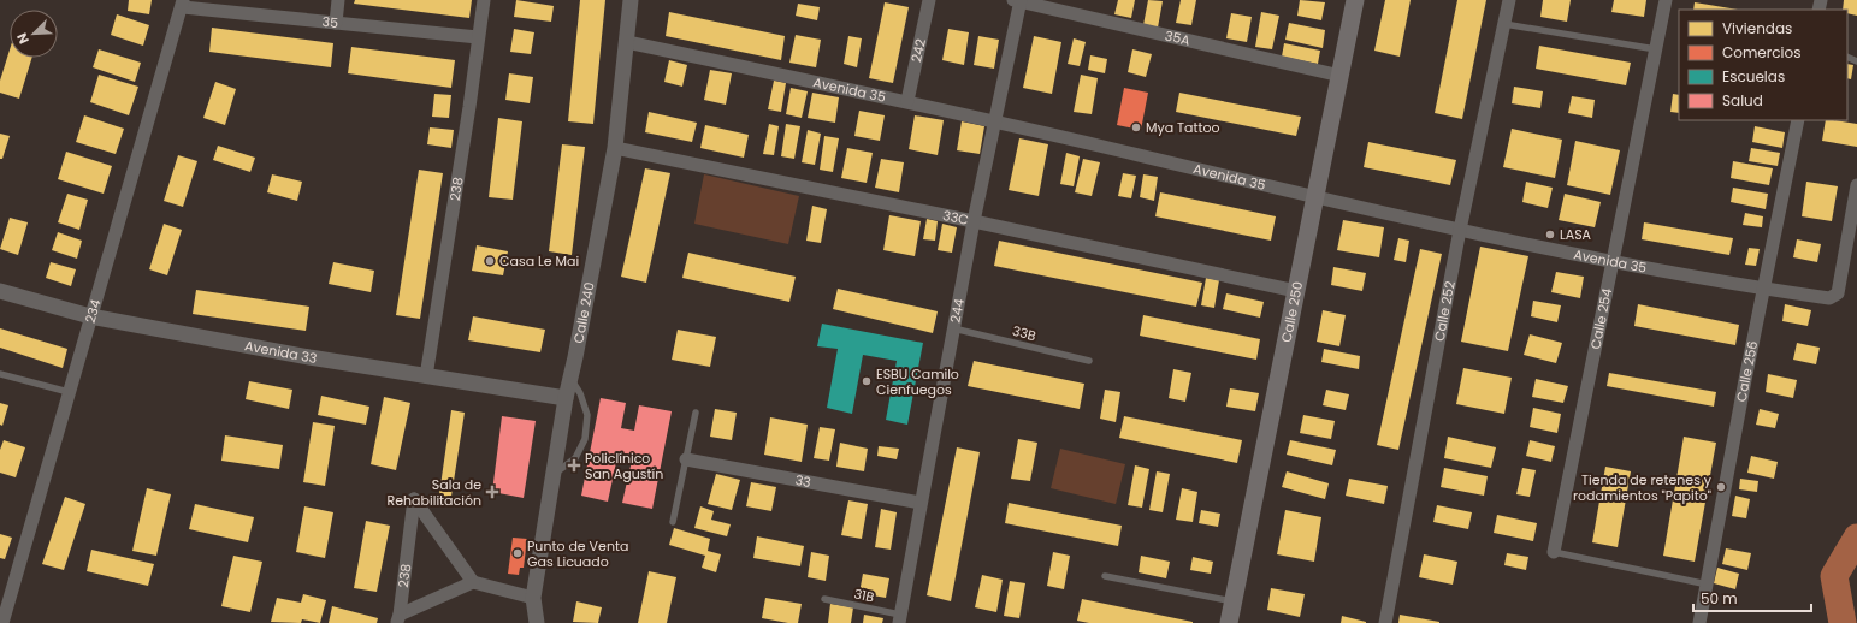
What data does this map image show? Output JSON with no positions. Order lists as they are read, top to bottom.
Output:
{
  "streets": {
    "main road": ["Calle 250"],
    "street": [
      "35",
      "35A",
      "242",
      "Avenida 35",
      "238",
      "33C",
      "244",
      "234",
      "Calle 252",
      "Calle 240",
      "Calle 254",
      "Avenida 33",
      "Calle 256",
      "33"
    ],
    "lane": ["33B", "31B"]
  },
  "crossings": [
    ["35", "238"],
    ["35", "234"],
    ["35A", "244"],
    ["35A", "Calle 250"],
    ["242", "Avenida 35"],
    ["Avenida 35", "244"],
    ["Avenida 35", "Calle 250"],
    ["Avenida 35", "Calle 252"],
    ["Avenida 35", "Calle 240"],
    ["Avenida 35", "Calle 254"],
    ["Avenida 35", "Calle 256"],
    ["238", "Avenida 33"],
    ["33C", "244"],
    ["33C", "Calle 250"],
    ["33C", "Calle 240"],
    ["244", "33B"],
    ["244", "33"],
    ["244", "31B"],
    ["234", "Avenida 33"],
    ["Calle 240", "Avenida 33"]
  ],
  "places": {
    "other": [
      "Mya Tattoo",
      "LASA",
      "Casa Le Mai",
      "ESBU Camilo Cienfuegos",
      "Tienda de retenes y rodamientos \"Papito\"",
      "Punto de Venta Gas Licuado"
    ],
    "health": ["Policlínico San Agustín", "Sala de Rehabilitación"]
  },
  "legend": [
    "Viviendas",
    "Comercios",
    "Escuelas",
    "Salud"
  ],
  "scale_bar": "50 m",
  "north": "bottom left"
}
